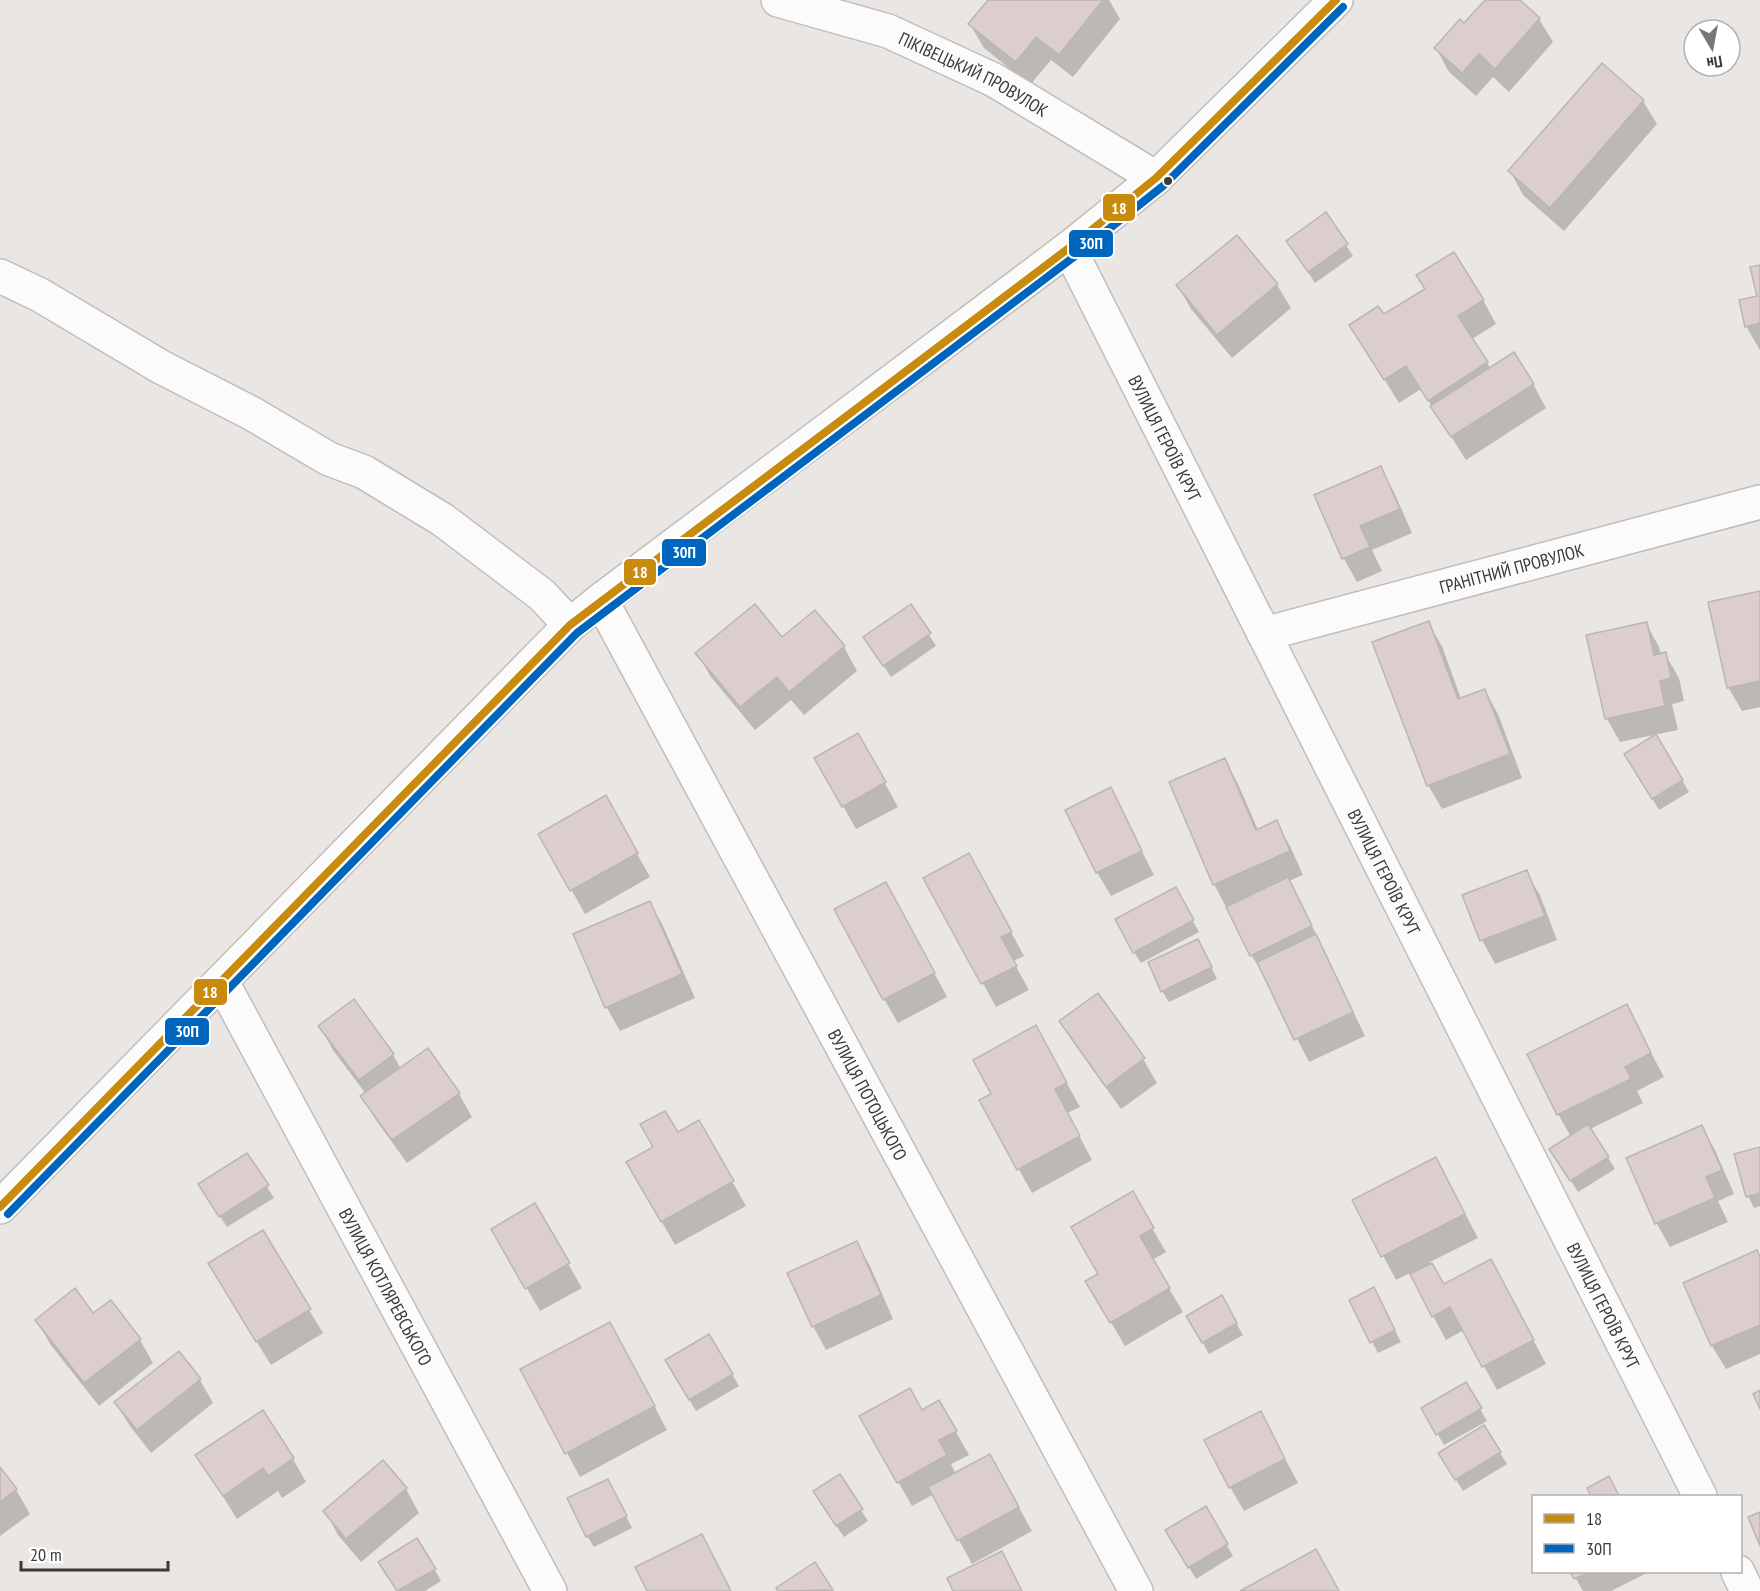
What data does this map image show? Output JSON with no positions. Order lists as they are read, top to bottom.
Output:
{
  "streets": {
    "street": [
      "ПІКІВЕЦЬКИЙ ПРОВУЛОК",
      "ВУЛИЦЯ ГЕРОЇВ КРУТ",
      "ГРАНІТНИЙ ПРОВУЛОК",
      "ВУЛИЦЯ ПОТОЦЬКОГО",
      "ВУЛИЦЯ КОТЛЯРЕВСЬКОГО"
    ]
  },
  "crossings": [
    ["ВУЛИЦЯ ГЕРОЇВ КРУТ", "ГРАНІТНИЙ ПРОВУЛОК"]
  ],
  "lines": ["transit line 18", "transit line 30П"],
  "legend": ["18", "30П"],
  "scale_bar": "20 m",
  "north": "bottom"
}
